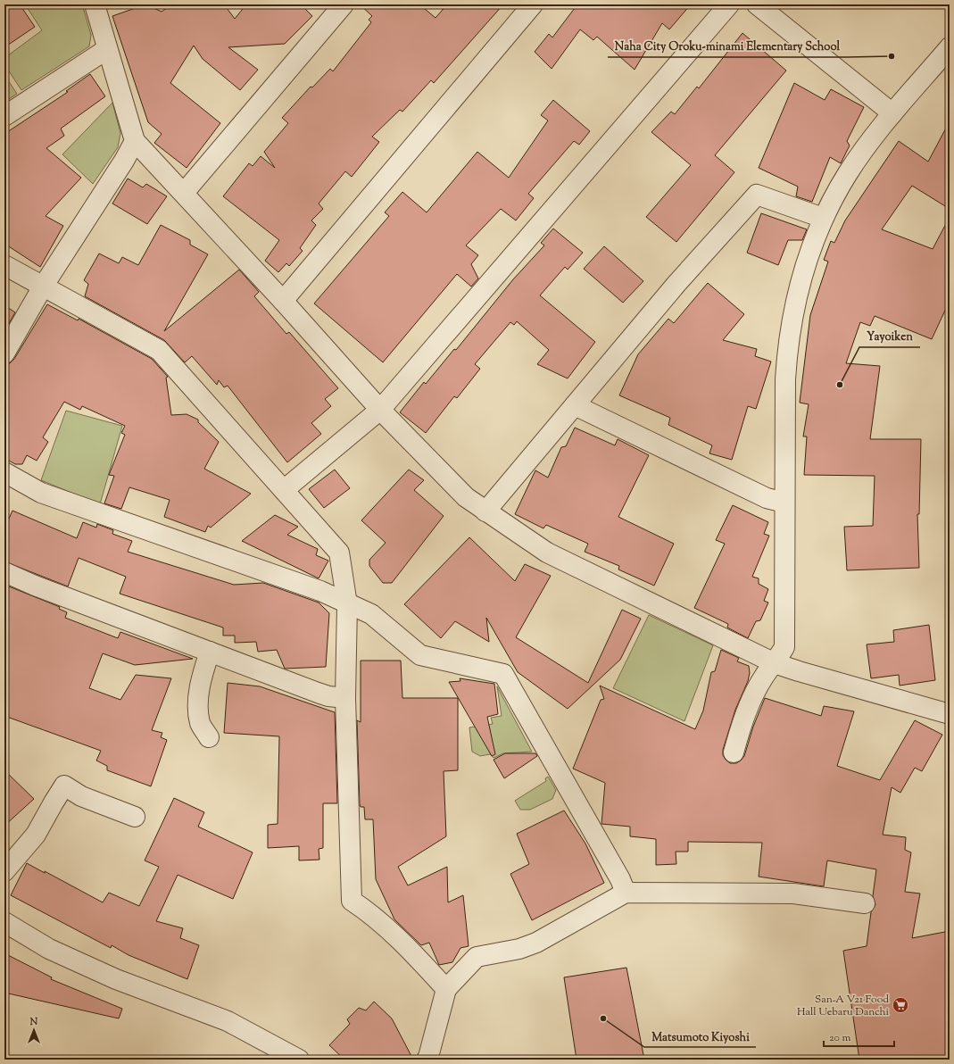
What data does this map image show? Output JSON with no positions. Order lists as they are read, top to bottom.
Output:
{
  "places": {
    "other": ["Naha City Oroku-minami Elementary School", "Yayoiken", "Matsumoto Kiyoshi"],
    "supermarket": ["San-A V21 Food Hall Uebaru Danchi"]
  },
  "scale_bar": "20 m",
  "north": "top"
}
